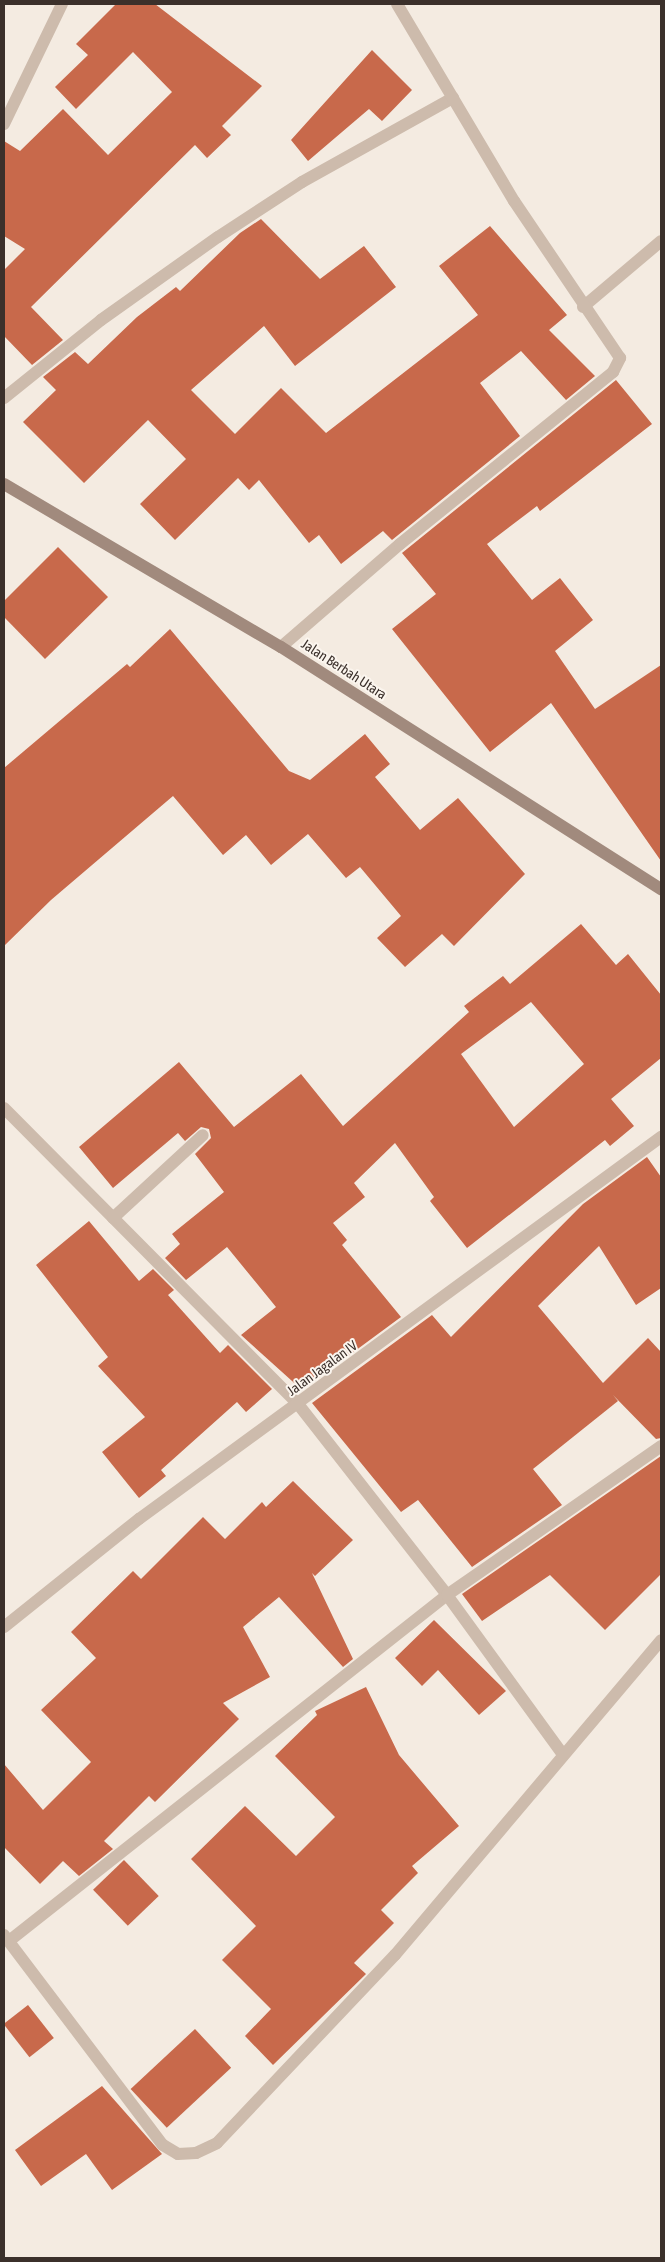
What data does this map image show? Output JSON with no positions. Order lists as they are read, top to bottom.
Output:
{
  "streets": {
    "main road": ["Jalan Berbah Utara"],
    "street": ["Jalan Jagalan IV"]
  }
}
